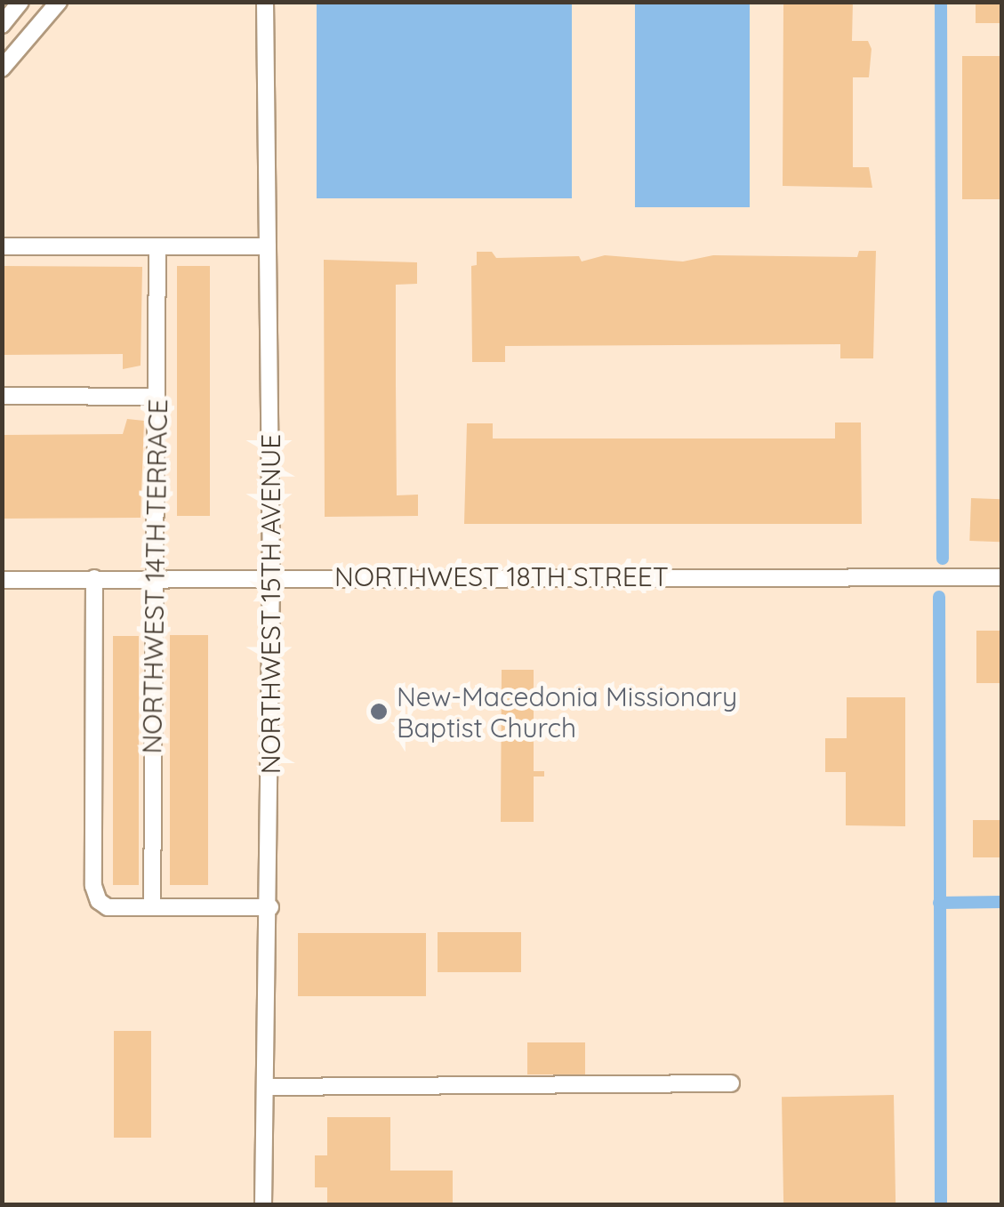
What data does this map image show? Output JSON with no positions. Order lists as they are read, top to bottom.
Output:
{
  "streets": {
    "street": ["NORTHWEST 14TH TERRACE", "NORTHWEST 18TH STREET", "NORTHWEST 15TH AVENUE"]
  },
  "crossings": [
    ["NORTHWEST 14TH TERRACE", "NORTHWEST 18TH STREET"],
    ["NORTHWEST 18TH STREET", "NORTHWEST 15TH AVENUE"]
  ],
  "places": ["New-Macedonia Missionary Baptist Church"]
}
